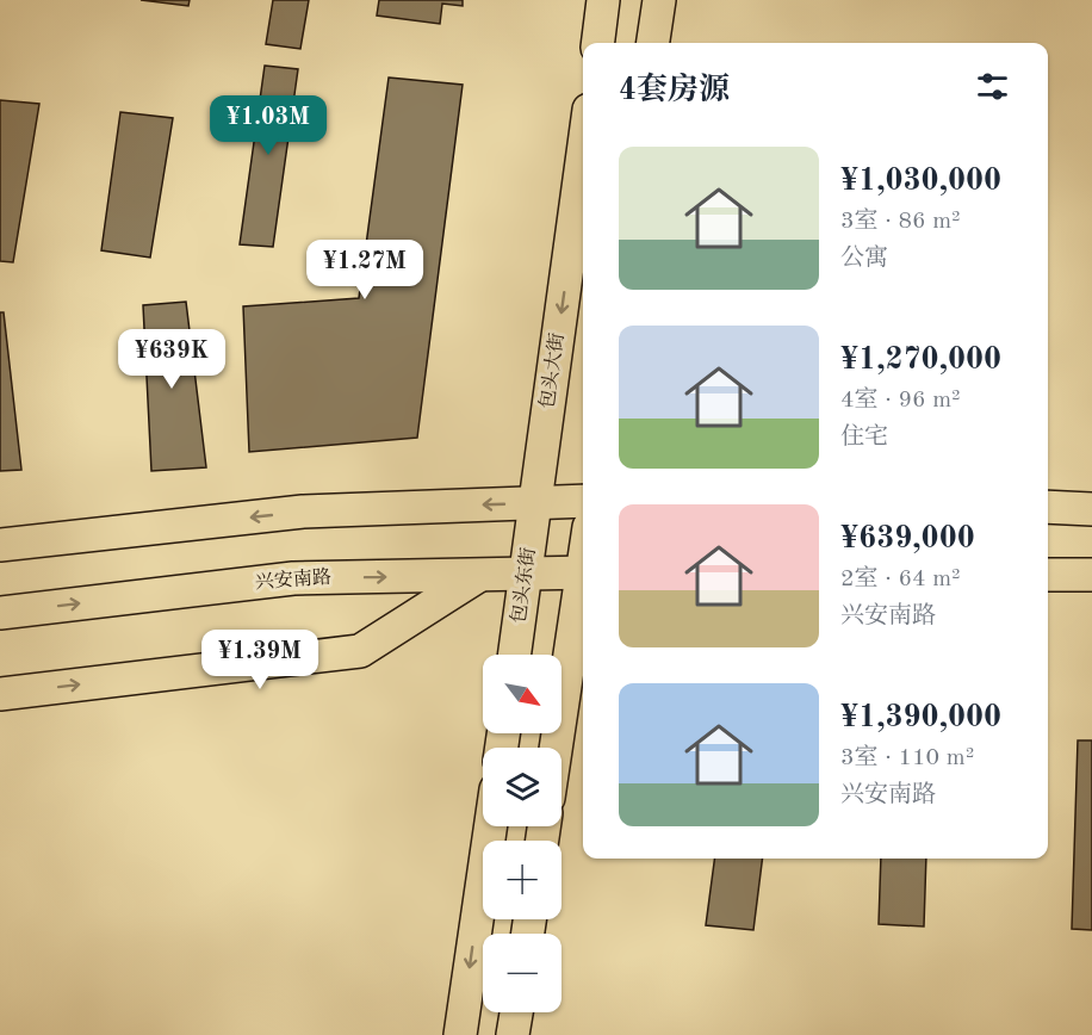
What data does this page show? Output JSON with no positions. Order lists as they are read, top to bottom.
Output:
{
  "streets": {
    "main road": ["包头大街", "兴安南路", "包头东街"]
  },
  "crossings": [
    ["包头大街", "包头东街"],
    ["兴安南路", "包头东街"]
  ],
  "one_way": ["包头大街"],
  "north": "bottom right",
  "page": {
    "heading": "4套房源",
    "price": [
      "¥1.03M",
      "¥1.27M",
      "¥639K",
      "¥1.39M"
    ],
    "list": [
      {
        "name": "¥1,030,000",
        "note": "3室 · 86 m² · 公寓"
      },
      {
        "name": "¥1,270,000",
        "note": "4室 · 96 m² · 住宅"
      },
      {
        "name": "¥639,000",
        "note": "2室 · 64 m² · 兴安南路"
      },
      {
        "name": "¥1,390,000",
        "note": "3室 · 110 m² · 兴安南路"
      }
    ],
    "map_buttons": ["+", "−"]
  }
}
